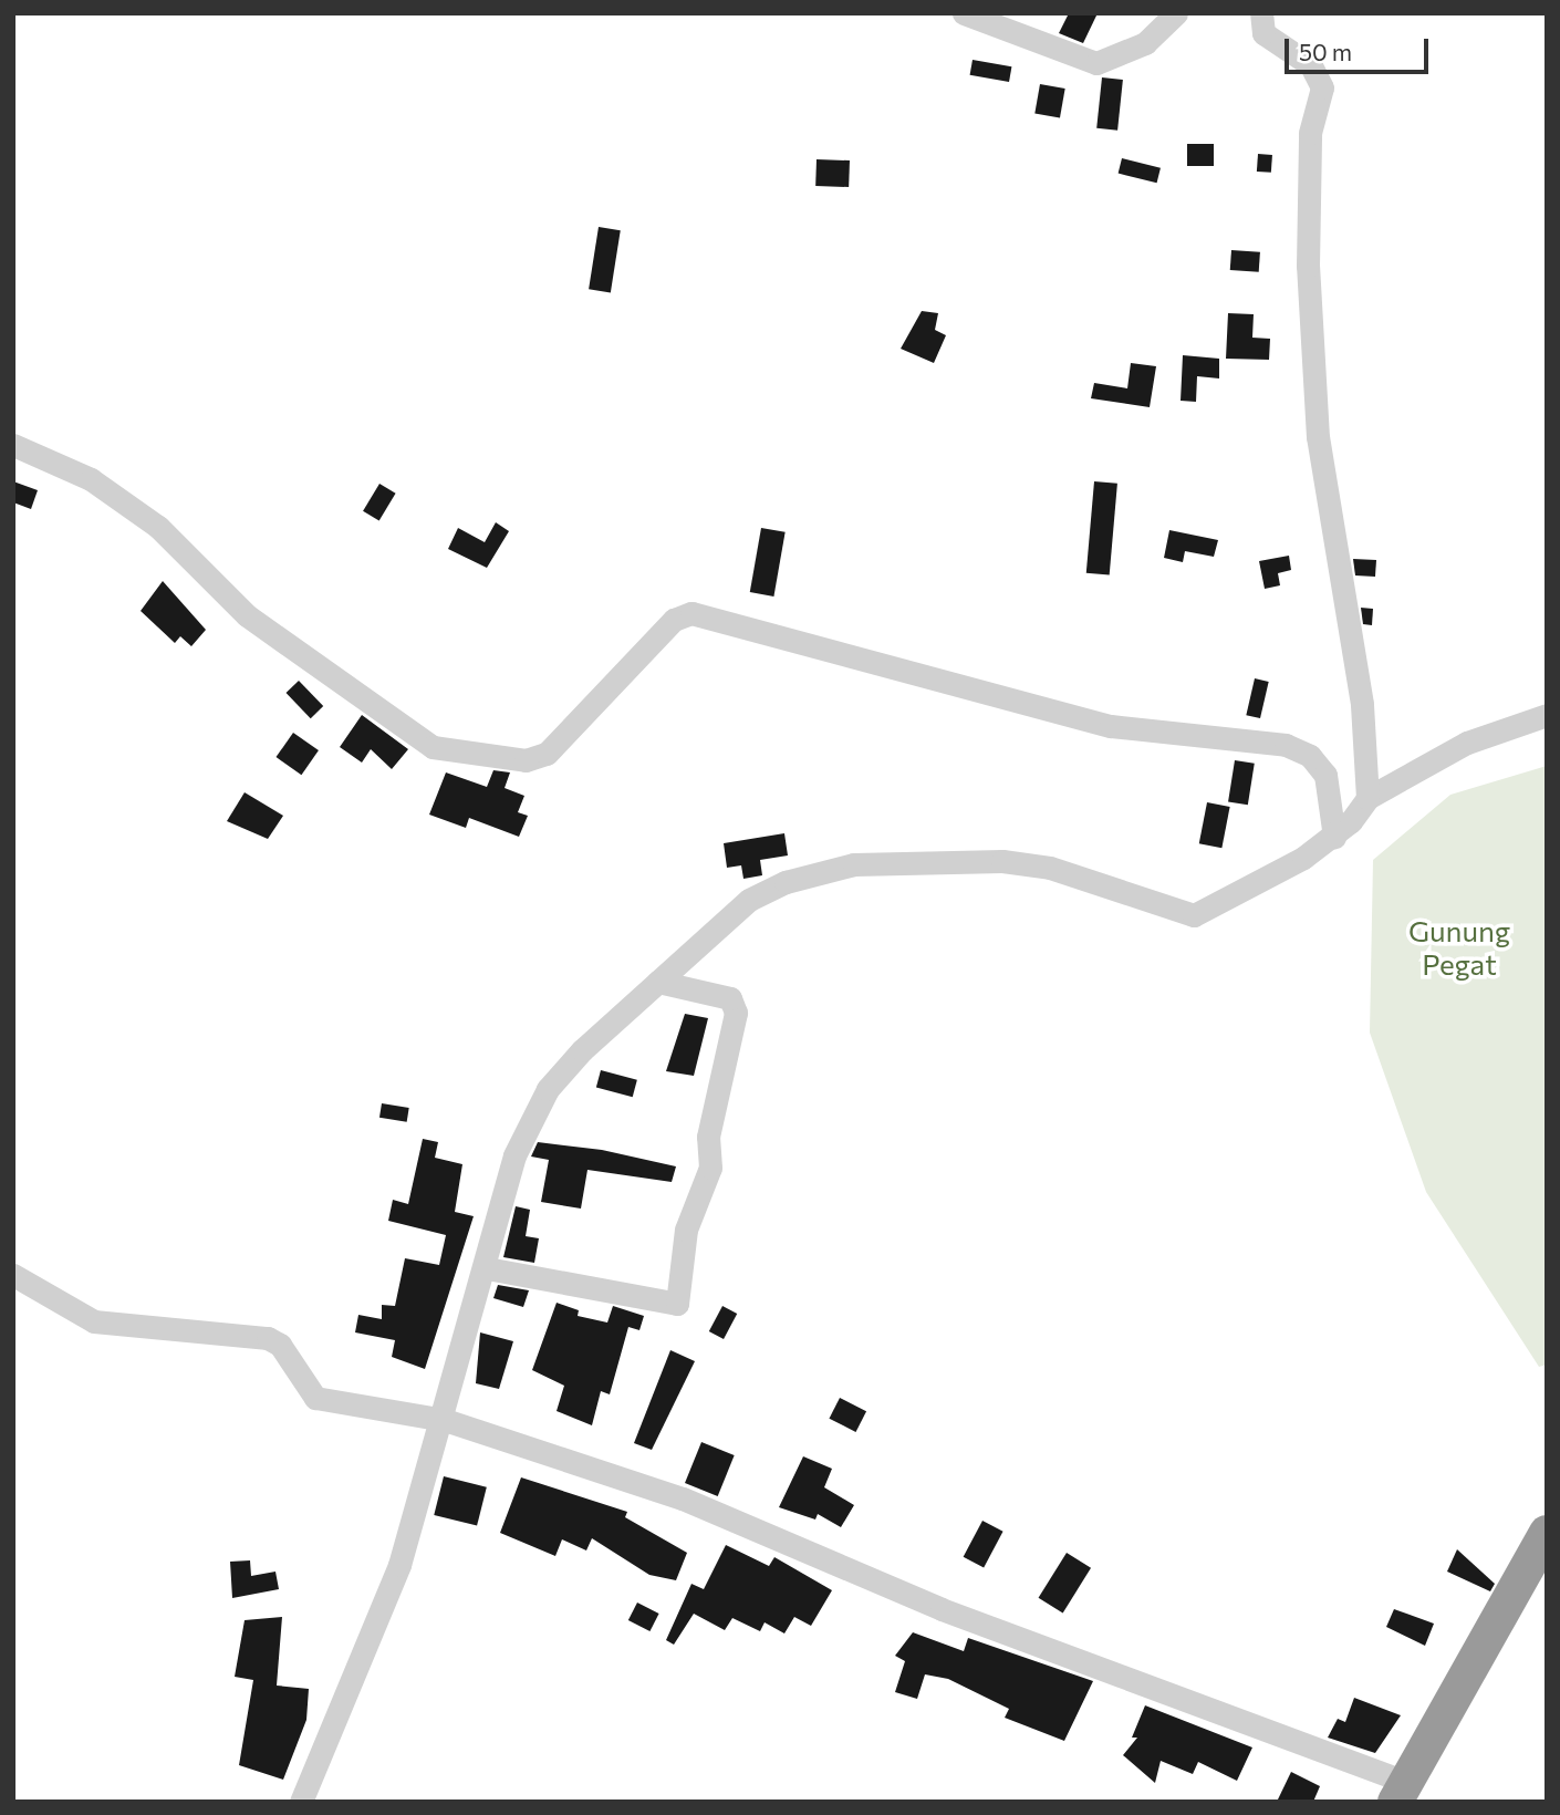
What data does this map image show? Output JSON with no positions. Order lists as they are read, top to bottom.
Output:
{
  "parks": ["Gunung Pegat"],
  "scale_bar": "50 m"
}
